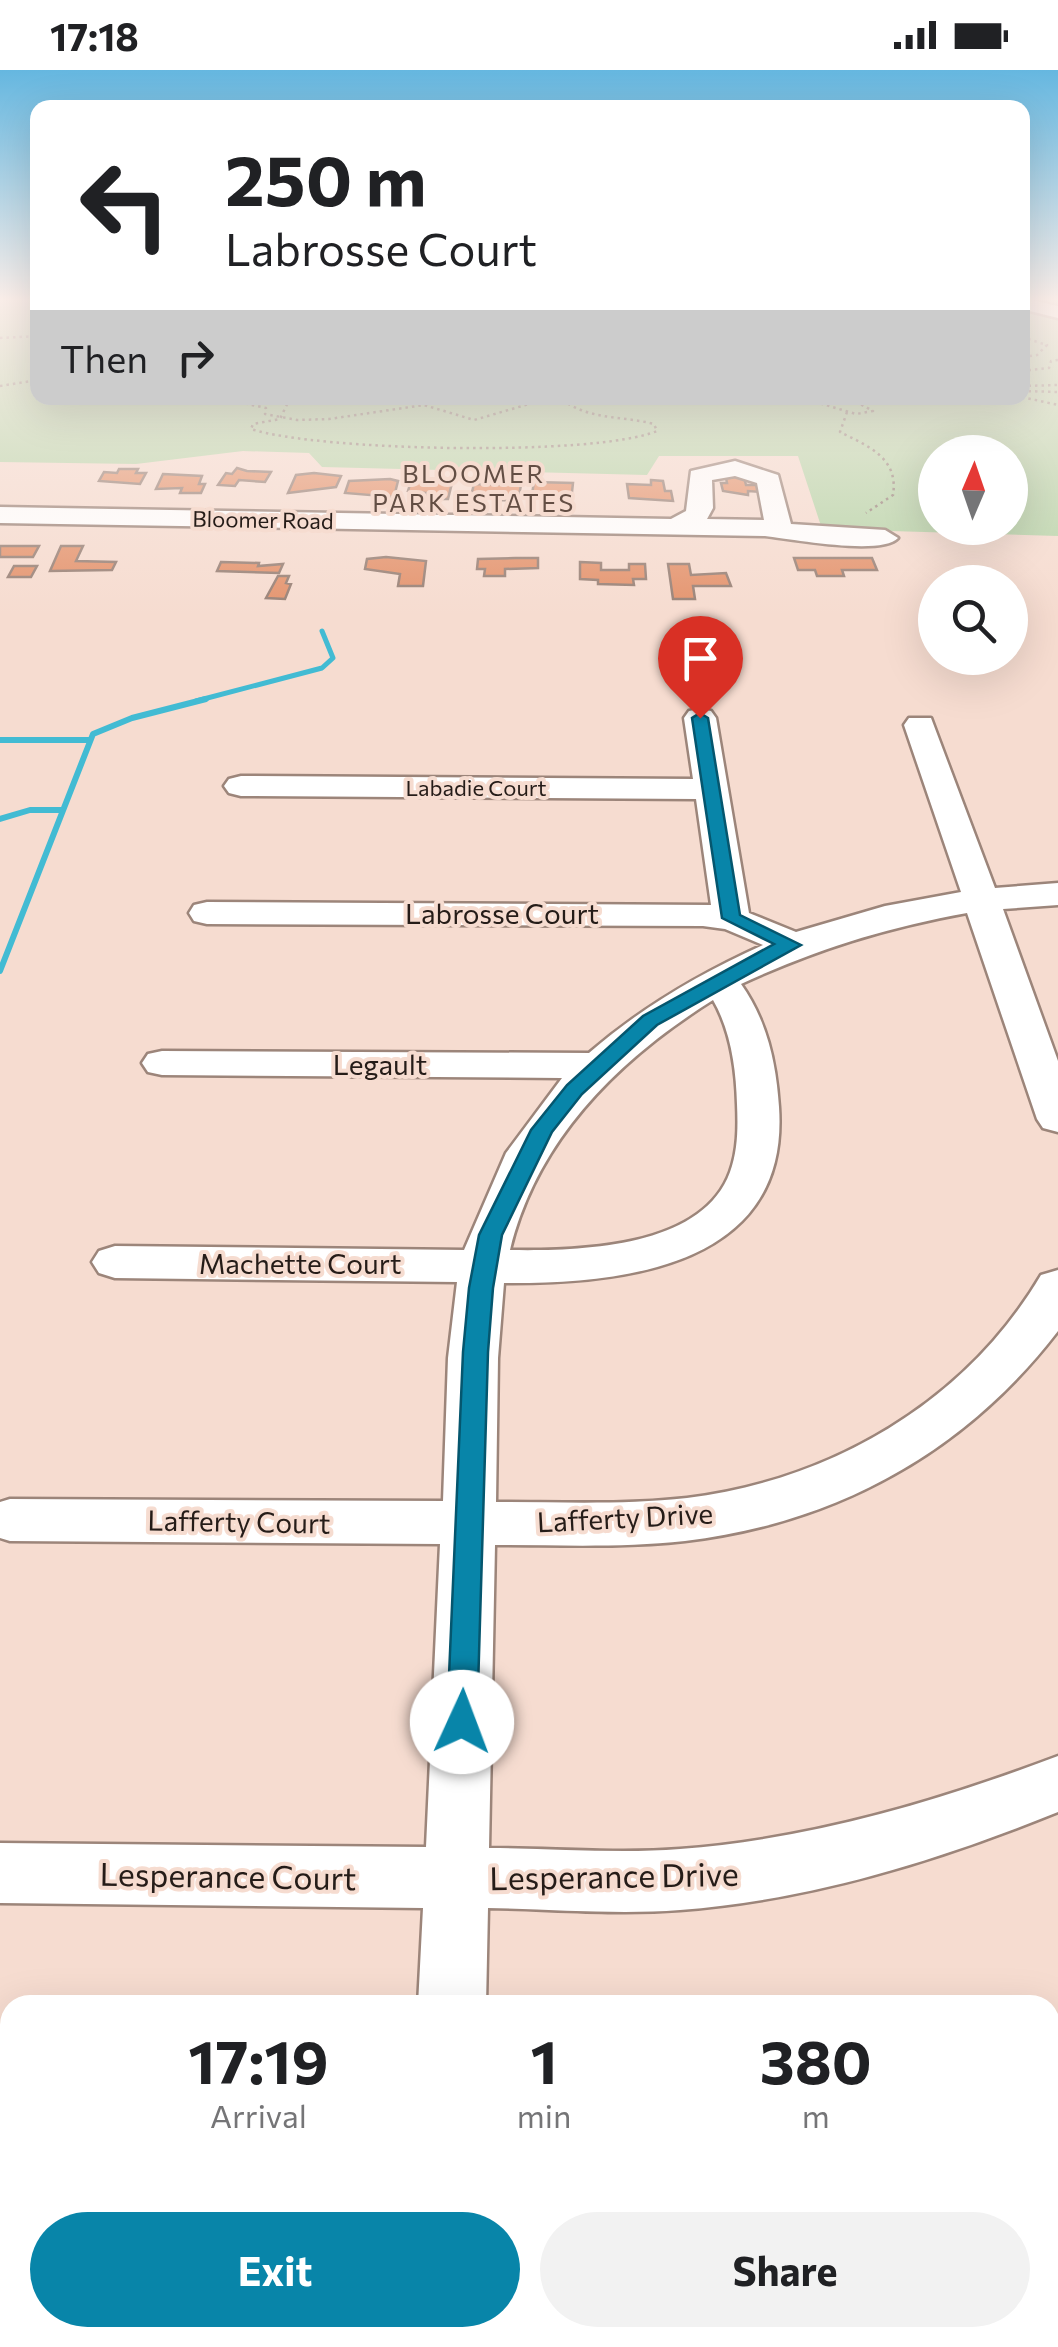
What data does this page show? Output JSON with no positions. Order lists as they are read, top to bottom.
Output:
{
  "streets": {
    "street": [
      "Bloomer Road",
      "Labadie Court",
      "Labrosse Court",
      "Legault",
      "Machette Court",
      "Lafferty Drive",
      "Lafferty Court",
      "Lesperance Court",
      "Lesperance Drive"
    ]
  },
  "crossings": [
    ["Lafferty Drive", "Lafferty Court"],
    ["Lesperance Court", "Lesperance Drive"]
  ],
  "districts": ["BLOOMER PARK ESTATES"],
  "north": "top",
  "page": {
    "status": "17:18",
    "turn": ["250 m", "Labrosse Court"],
    "then": "Then",
    "eta": [
      "17:19",
      "Arrival",
      "1",
      "min",
      "380",
      "m"
    ],
    "buttons": ["Exit", "Share"]
  }
}
